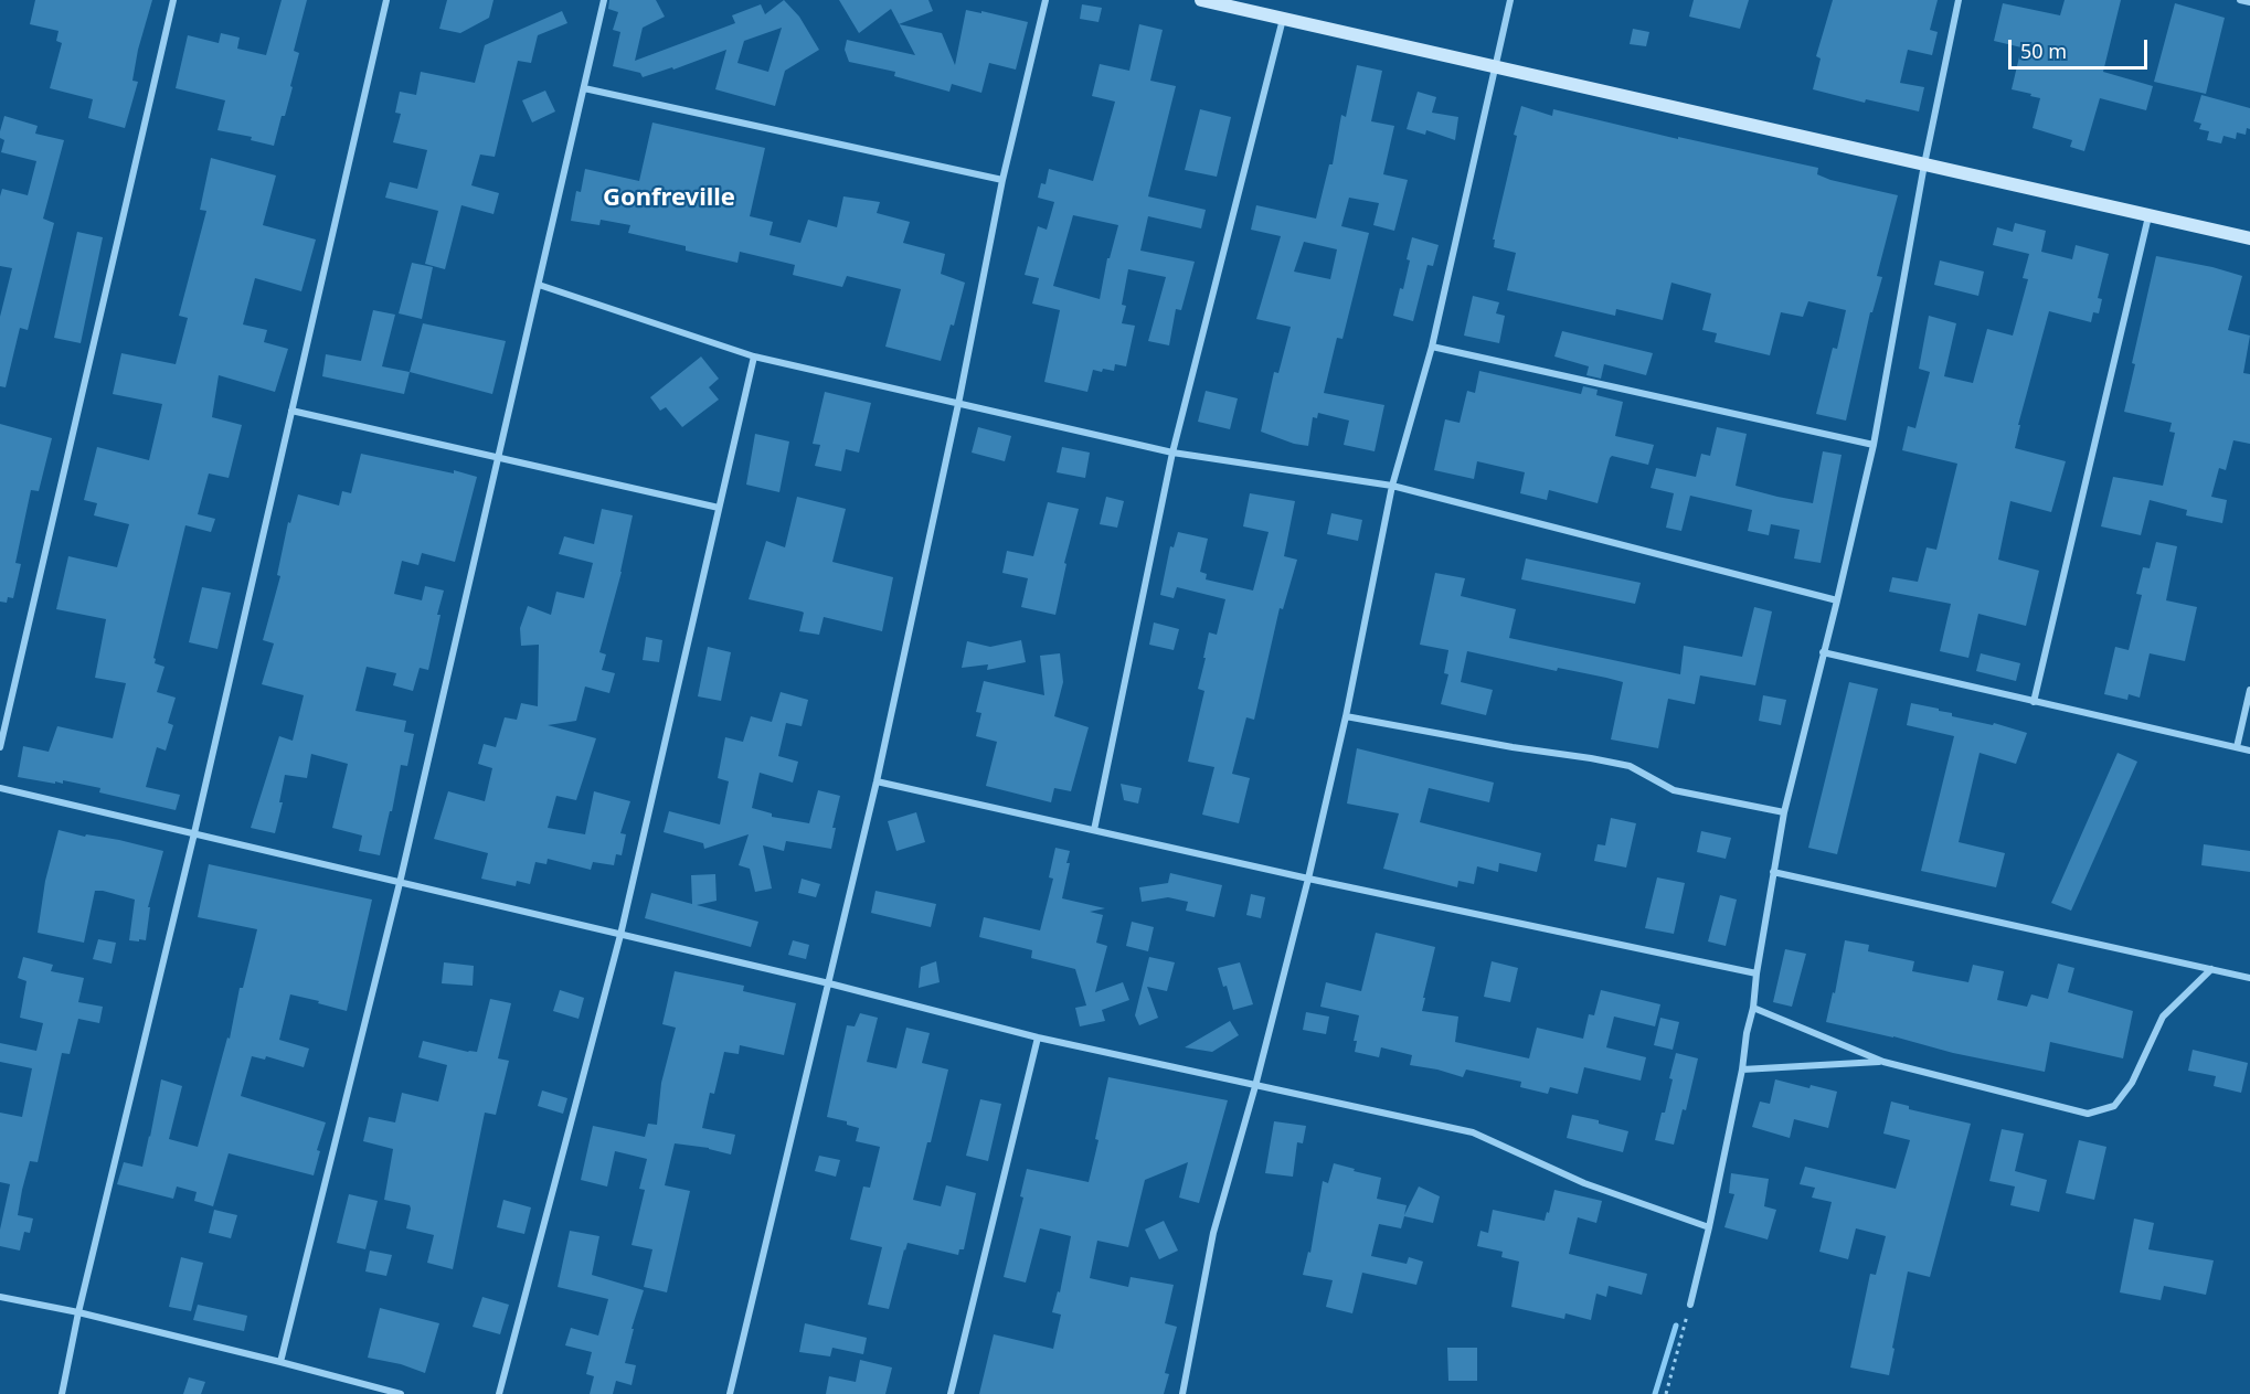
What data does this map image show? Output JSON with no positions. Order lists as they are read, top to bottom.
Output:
{
  "districts": ["Gonfreville"],
  "scale_bar": "50 m"
}
